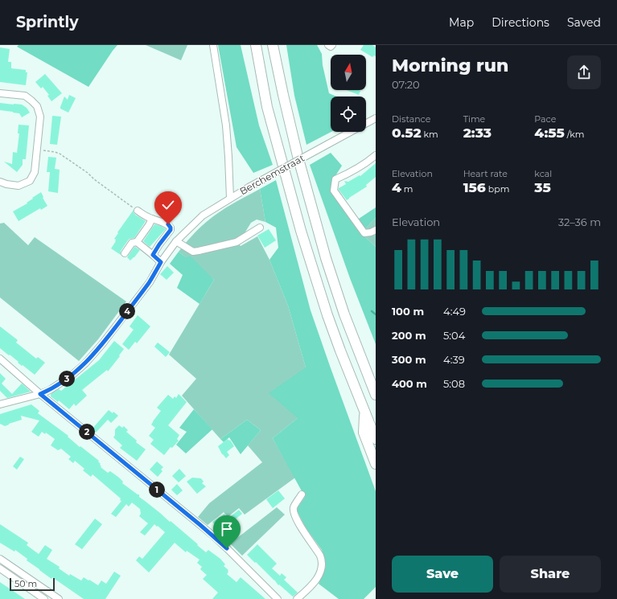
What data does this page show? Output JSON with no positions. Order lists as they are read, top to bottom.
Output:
{
  "streets": {
    "street": ["Berchemstraat"]
  },
  "scale_bar": "50 m",
  "north": "top",
  "page": {
    "header": "Sprintly",
    "nav": ["Map", "Directions", "Saved"],
    "heading": ["Morning run", "07:20"],
    "stats": [
      ["Distance", "0.52 km"],
      ["Time", "2:33"],
      ["Pace", "4:55 /km"],
      ["Elevation", "4 m"],
      ["Heart rate", "156 bpm"],
      ["kcal", "35"]
    ],
    "chart": ["Elevation", "32–36 m"],
    "list": [
      {
        "name": "100 m",
        "note": "4:49"
      },
      {
        "name": "200 m",
        "note": "5:04"
      },
      {
        "name": "300 m",
        "note": "4:39"
      },
      {
        "name": "400 m",
        "note": "5:08"
      }
    ],
    "pins": [
      "4",
      "3",
      "2",
      "1"
    ],
    "buttons": ["Save", "Share"],
    "scale": "50 m"
  }
}
